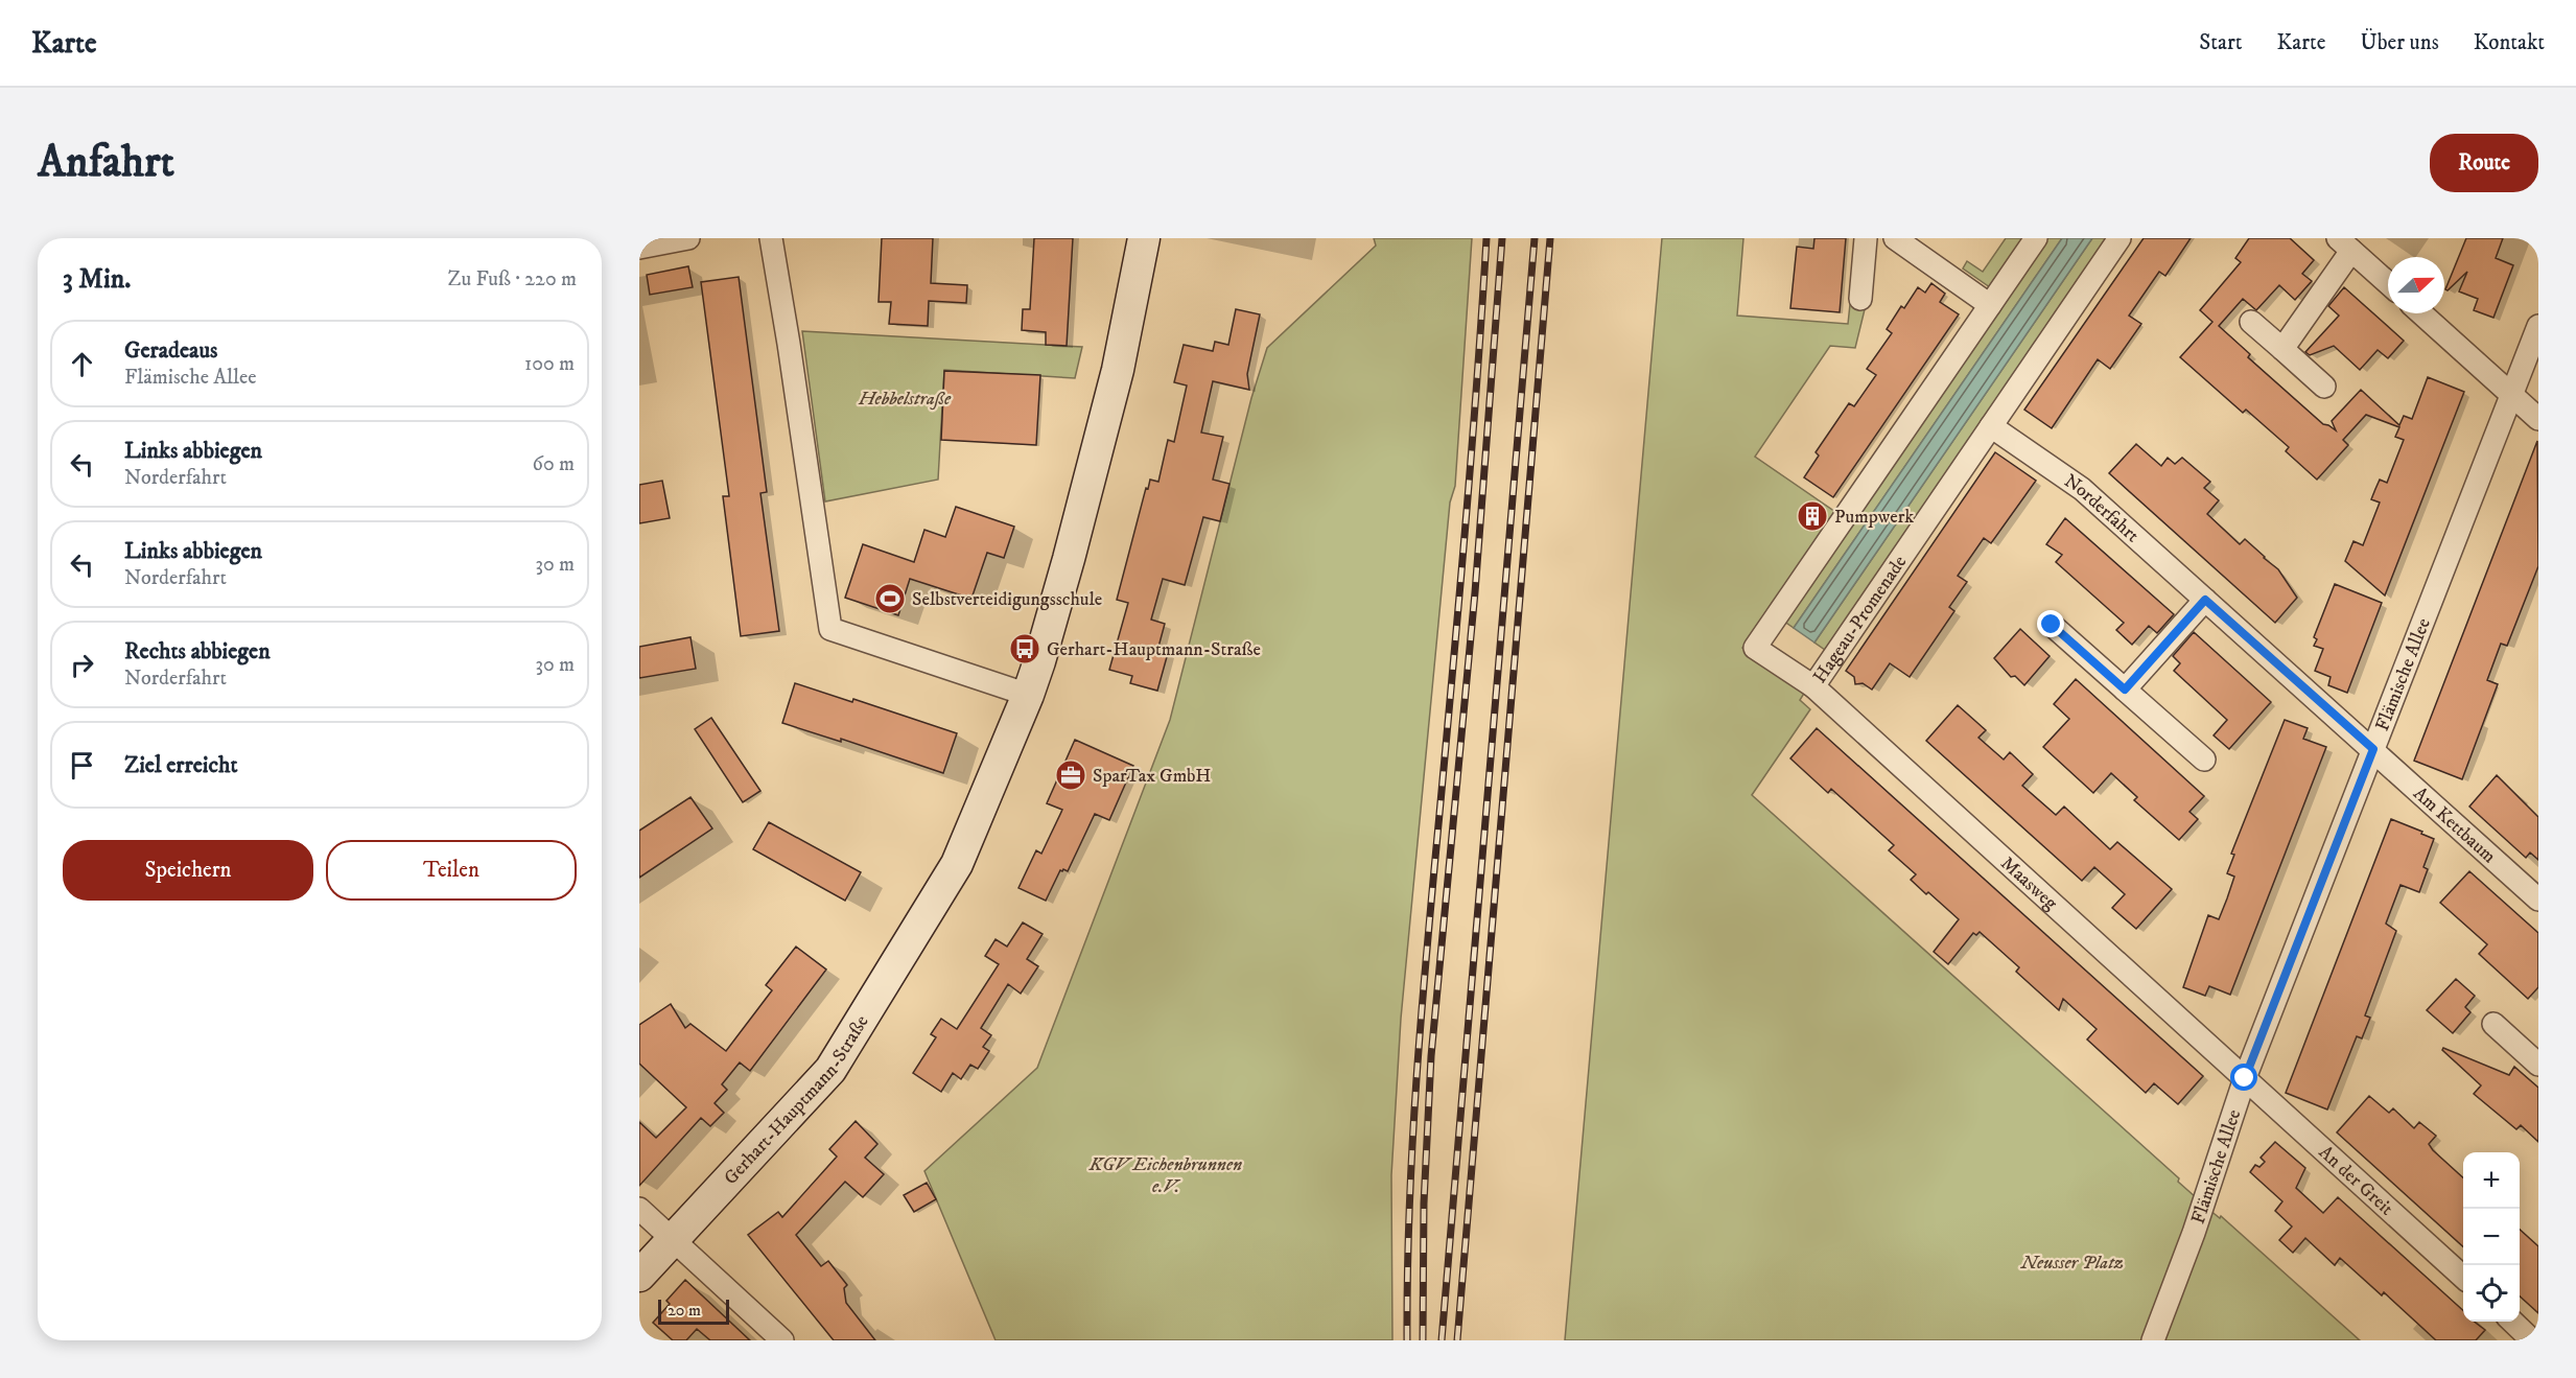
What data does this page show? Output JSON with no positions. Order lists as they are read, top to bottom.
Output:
{
  "streets": {
    "street": [
      "Norderfahrt",
      "Hageau-Promenade",
      "Flämische Allee",
      "Am Kettbaum",
      "Maasweg",
      "Gerhart-Hauptmann-Straße",
      "An der Greit"
    ]
  },
  "crossings": [
    ["Norderfahrt", "Hageau-Promenade"],
    ["Norderfahrt", "Flämische Allee"],
    ["Norderfahrt", "Am Kettbaum"],
    ["Hageau-Promenade", "Maasweg"],
    ["Flämische Allee", "Am Kettbaum"],
    ["Flämische Allee", "Maasweg"],
    ["Flämische Allee", "An der Greit"],
    ["Maasweg", "An der Greit"]
  ],
  "parks": ["Hebbelstraße", "KGV Eichenbrunnen e.V.", "Neusser Platz"],
  "places": {
    "building": ["Pumpwerk"],
    "sports": ["Selbstverteidigungsschule"],
    "bus stop": ["Gerhart-Hauptmann-Straße"],
    "office": ["SparTax GmbH"]
  },
  "scale_bar": "20 m",
  "north": "right",
  "page": {
    "header": "Karte",
    "nav": [
      "Start",
      "Karte",
      "Über uns",
      "Kontakt"
    ],
    "buttons": [
      "Route",
      ["Speichern", "Teilen"]
    ],
    "title": "Anfahrt",
    "heading": ["3 Min.", "Zu Fuß · 220 m"],
    "list": [
      ["Geradeaus", "Flämische Allee", "100 m"],
      ["Links abbiegen", "Norderfahrt", "60 m"],
      ["Links abbiegen", "Norderfahrt", "30 m"],
      ["Rechts abbiegen", "Norderfahrt", "30 m"],
      "Ziel erreicht"
    ],
    "map_buttons": ["+", "−"],
    "scale": "20 m"
  }
}
